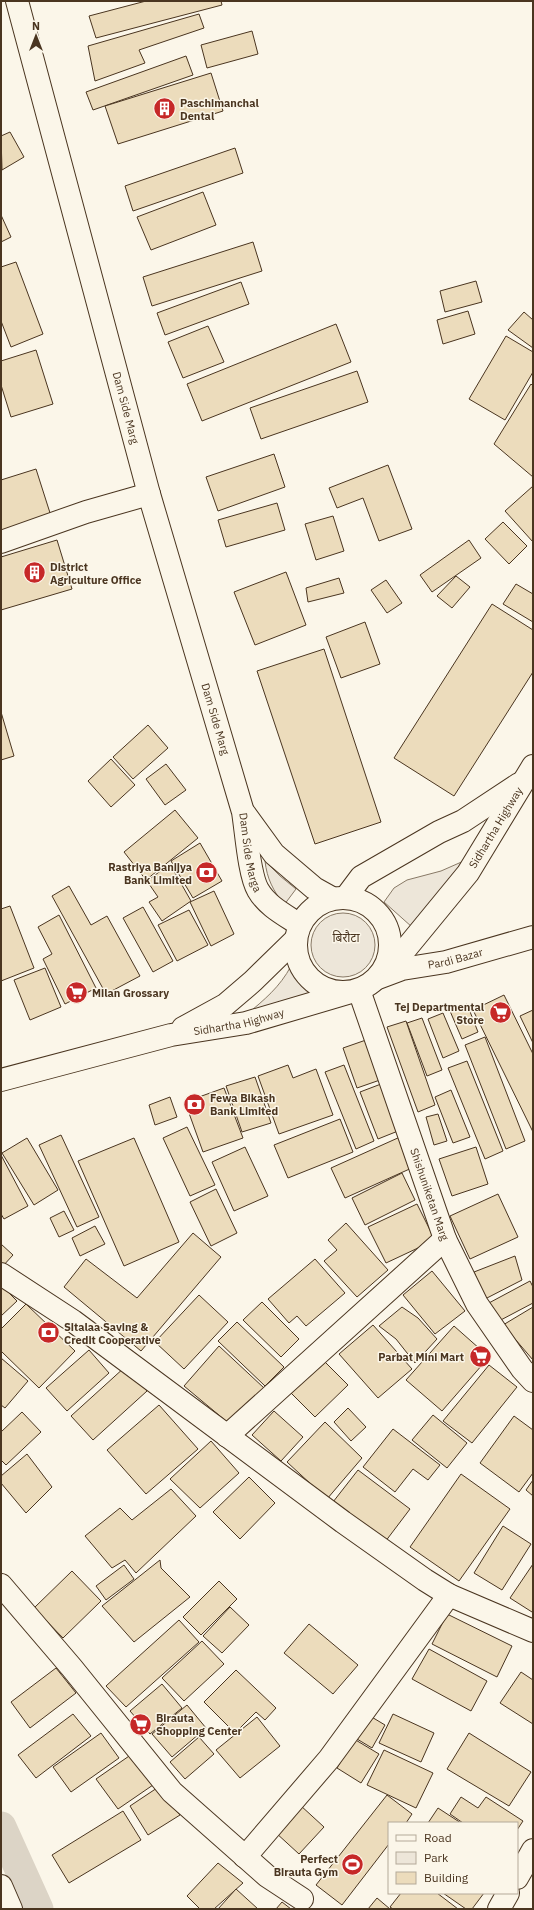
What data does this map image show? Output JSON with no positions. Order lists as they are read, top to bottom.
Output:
{
  "streets": {
    "main road": [
      "Dam Side Marg",
      "Sidhartha Highway",
      "Dam Side Marga",
      "Pardi Bazar",
      "Shishuniketan Marg"
    ]
  },
  "crossings": [
    ["Dam Side Marg", "Dam Side Marga"],
    ["Sidhartha Highway", "Dam Side Marga"],
    ["Sidhartha Highway", "Pardi Bazar"],
    ["Sidhartha Highway", "Shishuniketan Marg"],
    ["Dam Side Marga", "Pardi Bazar"],
    ["Dam Side Marga", "Shishuniketan Marg"],
    ["Pardi Bazar", "Shishuniketan Marg"]
  ],
  "districts": ["बिरौटा"],
  "places": {
    "building": ["Paschimanchal Dental", "District Agriculture Office"],
    "bank": ["Rastriya Banijya Bank Limited", "Fewa Bikash Bank Limited", "Sitalaa Saving & Credit Cooperative"],
    "supermarket": [
      "Milan Grossary",
      "Tej Departmental Store",
      "Parbat Mini Mart",
      "Birauta Shopping Center"
    ],
    "sports": ["Perfect Birauta Gym"]
  },
  "legend": ["Road", "Park", "Building"],
  "north": "top"
}
